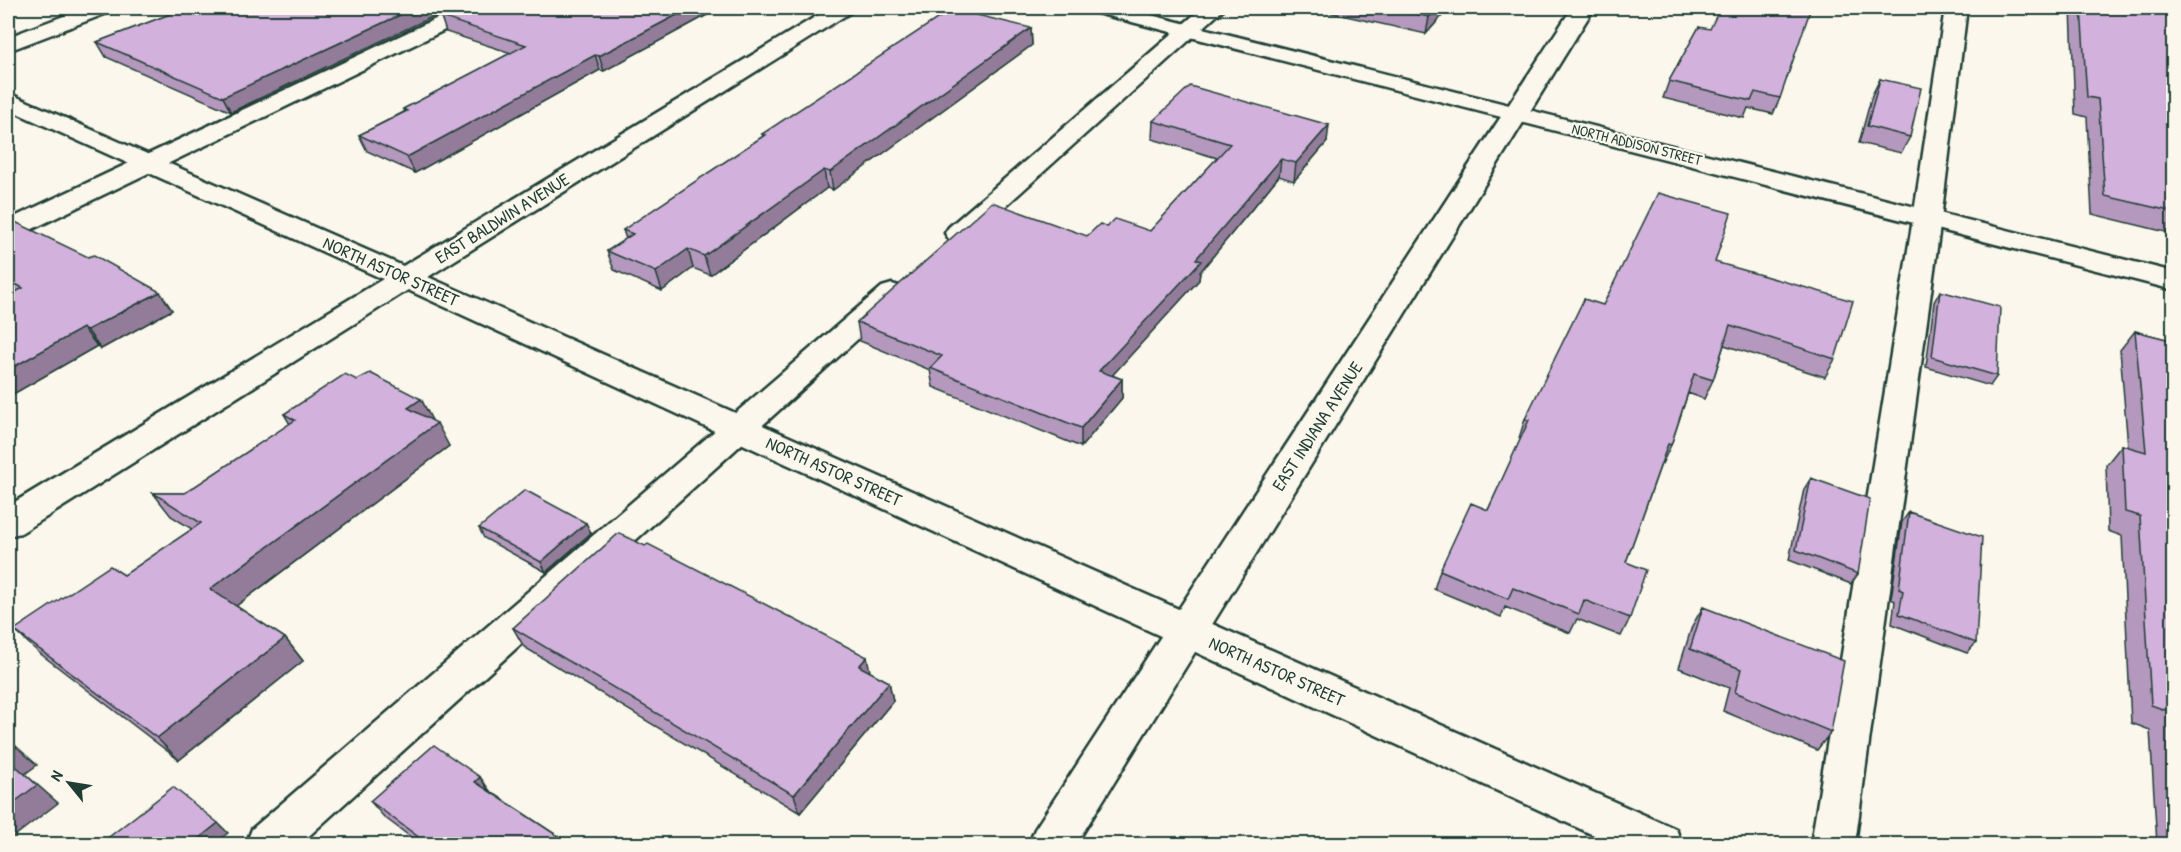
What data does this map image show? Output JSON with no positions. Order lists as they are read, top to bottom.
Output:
{
  "streets": {
    "street": [
      "NORTH ADDISON STREET",
      "EAST BALDWIN AVENUE",
      "NORTH ASTOR STREET",
      "EAST INDIANA AVENUE"
    ]
  },
  "crossings": [
    ["NORTH ADDISON STREET", "EAST INDIANA AVENUE"],
    ["EAST BALDWIN AVENUE", "NORTH ASTOR STREET"],
    ["NORTH ASTOR STREET", "EAST INDIANA AVENUE"]
  ],
  "north": "top left"
}
